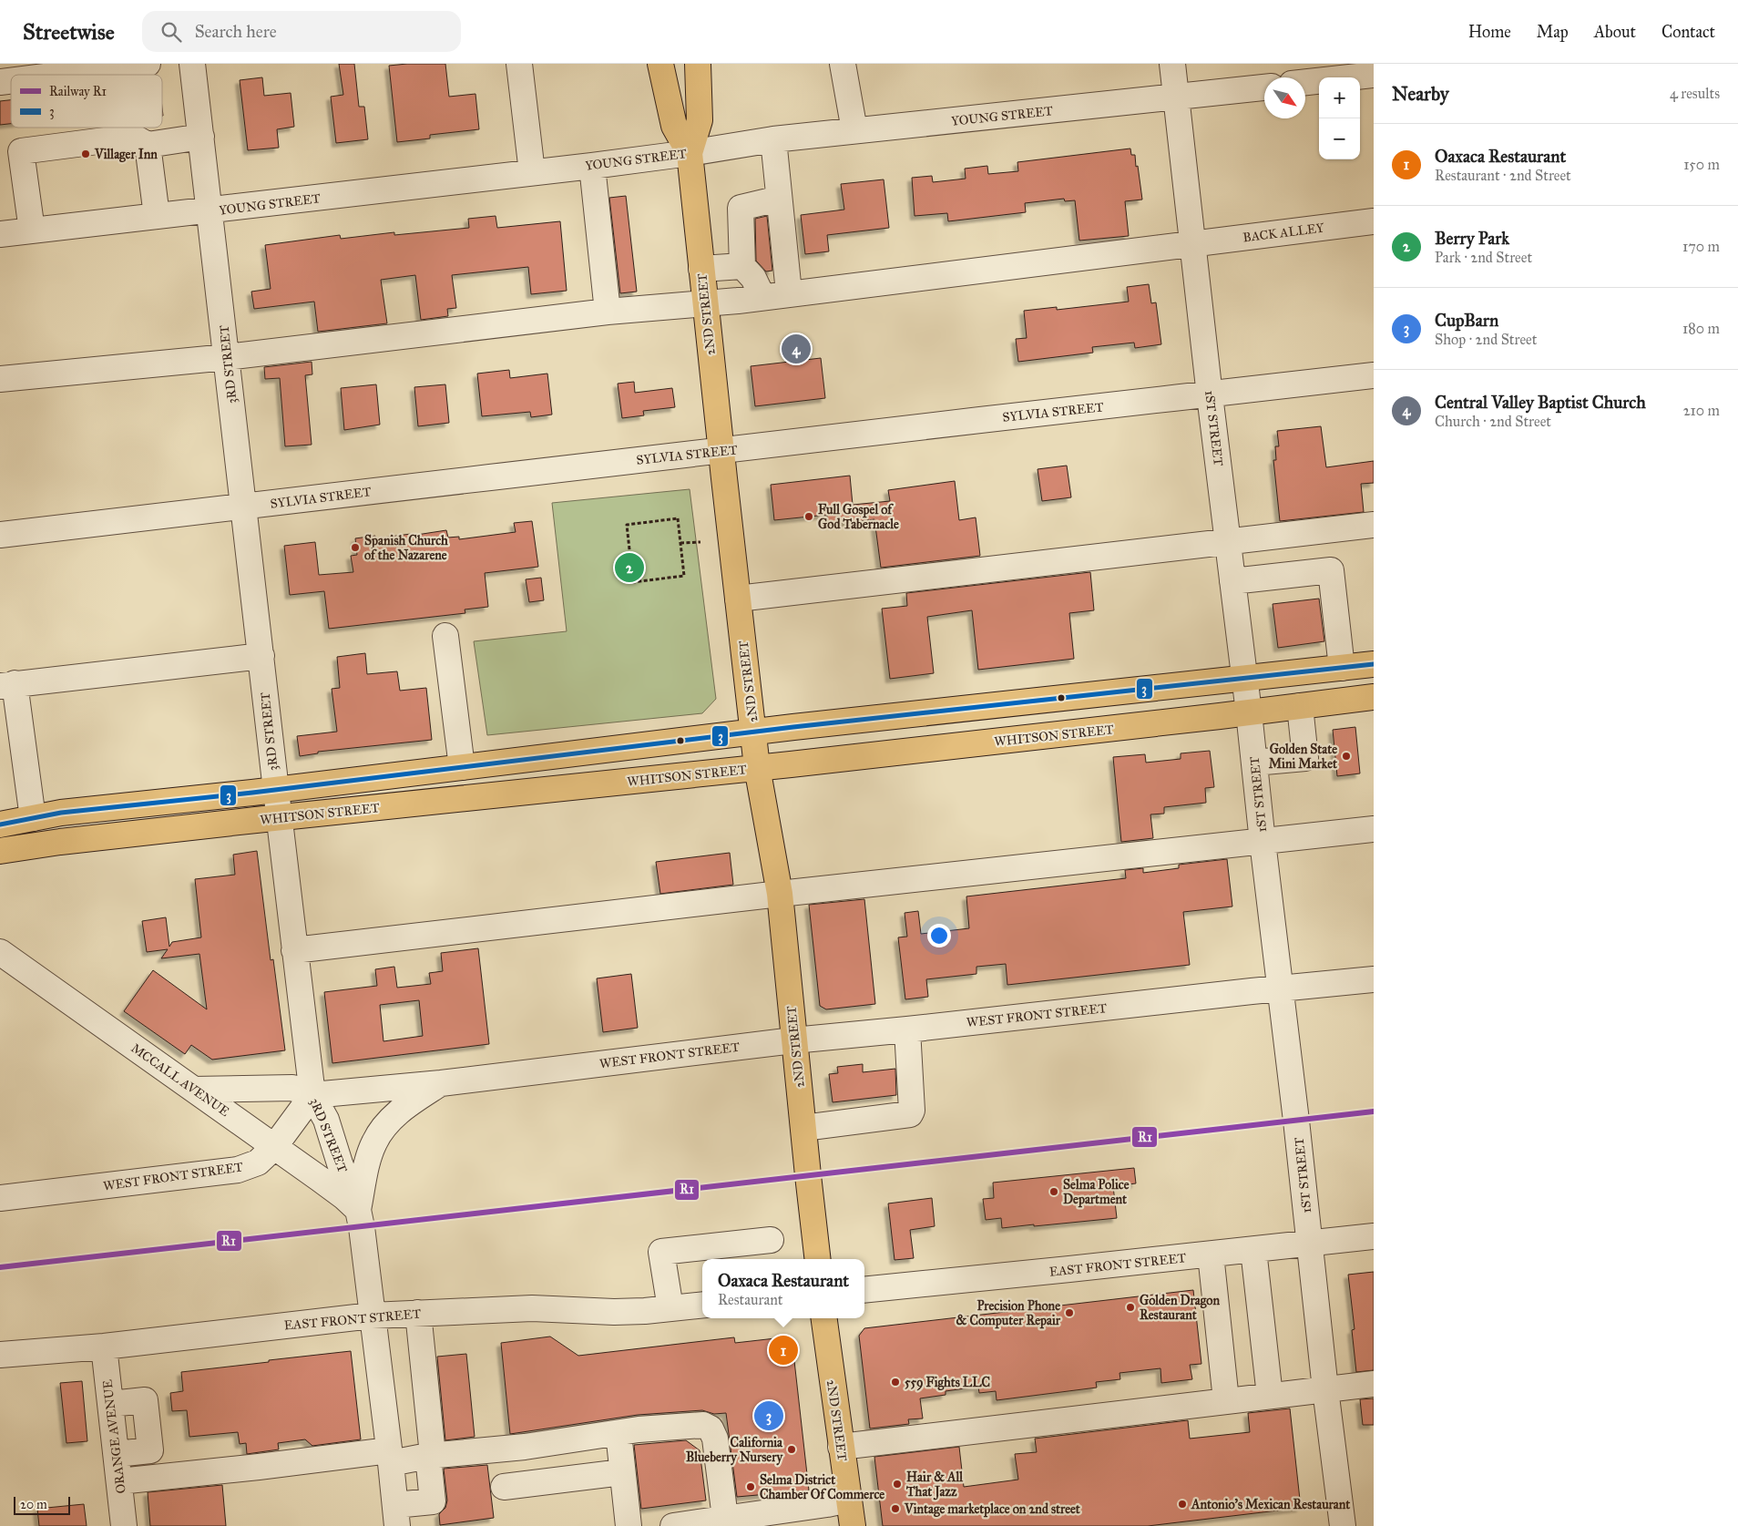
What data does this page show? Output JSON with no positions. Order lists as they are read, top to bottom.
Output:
{
  "streets": {
    "main road": ["2ND STREET", "WHITSON STREET"],
    "street": [
      "YOUNG STREET",
      "BACK ALLEY",
      "3RD STREET",
      "SYLVIA STREET",
      "1ST STREET",
      "WEST FRONT STREET",
      "MCCALL AVENUE",
      "EAST FRONT STREET",
      "ORANGE AVENUE"
    ]
  },
  "crossings": [
    ["YOUNG STREET", "2ND STREET"],
    ["YOUNG STREET", "3RD STREET"],
    ["YOUNG STREET", "1ST STREET"],
    ["BACK ALLEY", "2ND STREET"],
    ["BACK ALLEY", "3RD STREET"],
    ["BACK ALLEY", "1ST STREET"],
    ["2ND STREET", "SYLVIA STREET"],
    ["2ND STREET", "WHITSON STREET"],
    ["2ND STREET", "WEST FRONT STREET"],
    ["3RD STREET", "SYLVIA STREET"],
    ["3RD STREET", "WHITSON STREET"],
    ["3RD STREET", "WEST FRONT STREET"],
    ["3RD STREET", "MCCALL AVENUE"],
    ["3RD STREET", "EAST FRONT STREET"],
    ["SYLVIA STREET", "1ST STREET"],
    ["1ST STREET", "WHITSON STREET"],
    ["1ST STREET", "WEST FRONT STREET"],
    ["1ST STREET", "EAST FRONT STREET"],
    ["WEST FRONT STREET", "MCCALL AVENUE"],
    ["EAST FRONT STREET", "ORANGE AVENUE"]
  ],
  "places": [
    "Villager Inn",
    "Full Gospel of God Tabernacle",
    "Spanish Church of the Nazarene",
    "Golden State Mini Market",
    "Selma Police Department",
    "Golden Dragon Restaurant",
    "Precision Phone & Computer Repair",
    "559 Fights LLC",
    "California Blueberry Nursery",
    "Hair & All That Jazz",
    "Selma District Chamber Of Commerce",
    "Antonio's Mexican Restaurant",
    "Vintage marketplace on 2nd street"
  ],
  "lines": ["transit line 3", "rail line R1"],
  "legend": ["Railway R1", "3"],
  "scale_bar": "20 m",
  "north": "bottom right",
  "page": {
    "header": "Streetwise",
    "search": "Search here",
    "nav": [
      "Home",
      "Map",
      "About",
      "Contact"
    ],
    "heading": ["Nearby", "4 results"],
    "map_buttons": ["+", "−"],
    "list": [
      {
        "mark": "1",
        "name": "Oaxaca Restaurant",
        "note": "Restaurant · 2nd Street",
        "value": "150 m"
      },
      {
        "mark": "2",
        "name": "Berry Park",
        "note": "Park · 2nd Street",
        "value": "170 m"
      },
      {
        "mark": "3",
        "name": "CupBarn",
        "note": "Shop · 2nd Street",
        "value": "180 m"
      },
      {
        "mark": "4",
        "name": "Central Valley Baptist Church",
        "note": "Church · 2nd Street",
        "value": "210 m"
      }
    ],
    "pins": [
      "4",
      "2",
      "1",
      "3"
    ],
    "popup": ["Oaxaca Restaurant", "Restaurant"],
    "scale": "20 m"
  }
}
